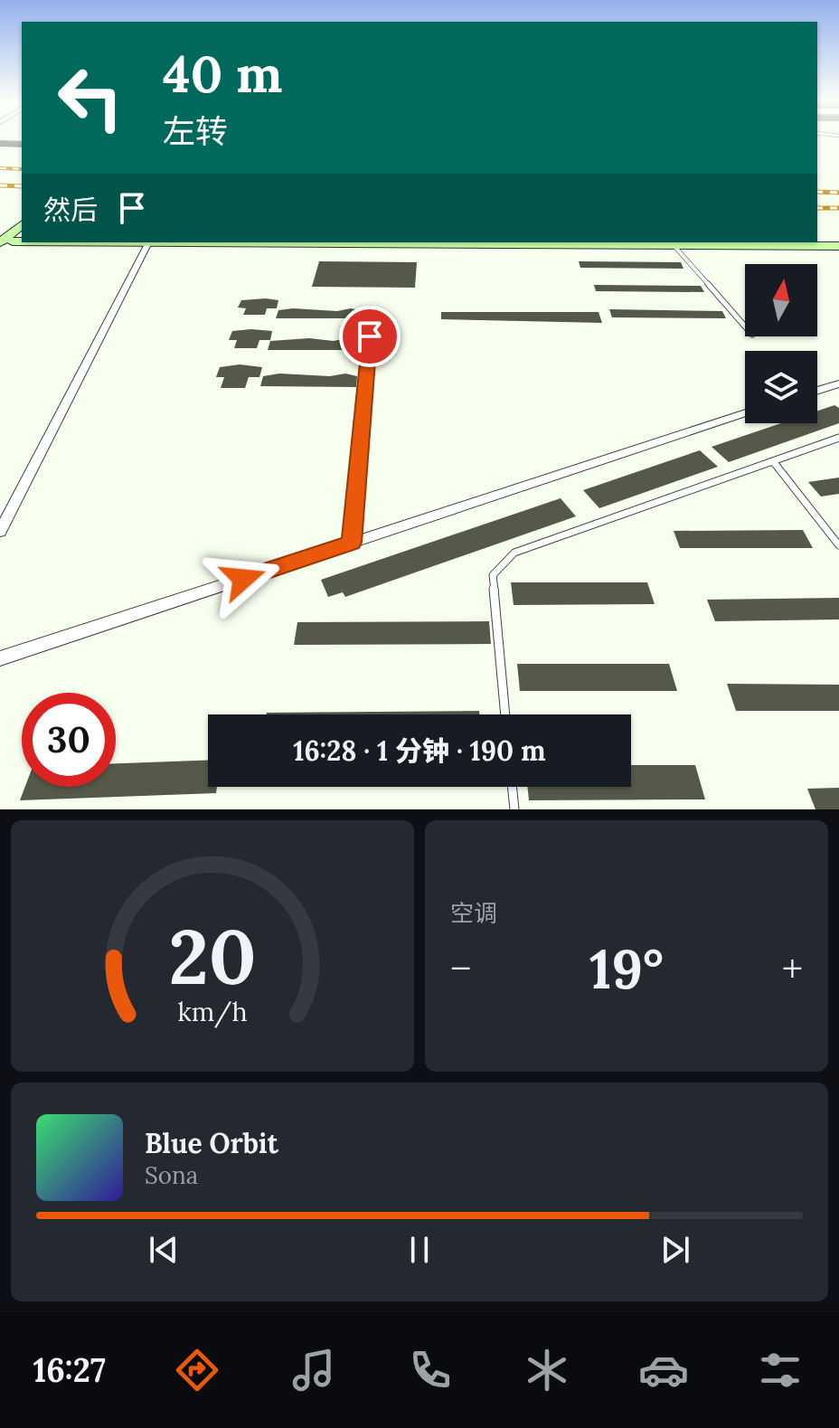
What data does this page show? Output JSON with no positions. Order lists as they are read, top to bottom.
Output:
{
  "north": "top",
  "page": {
    "turn": ["40 m", "左转"],
    "then": "然后",
    "limit": "30",
    "trip": "16:28 · 1 分钟 · 190 m",
    "tile": "空调",
    "heat": ["−", "19°", "+"],
    "song": ["Blue Orbit", "Sona"],
    "tabs": "16:27",
    "gauge": ["20", "km/h"]
  }
}
